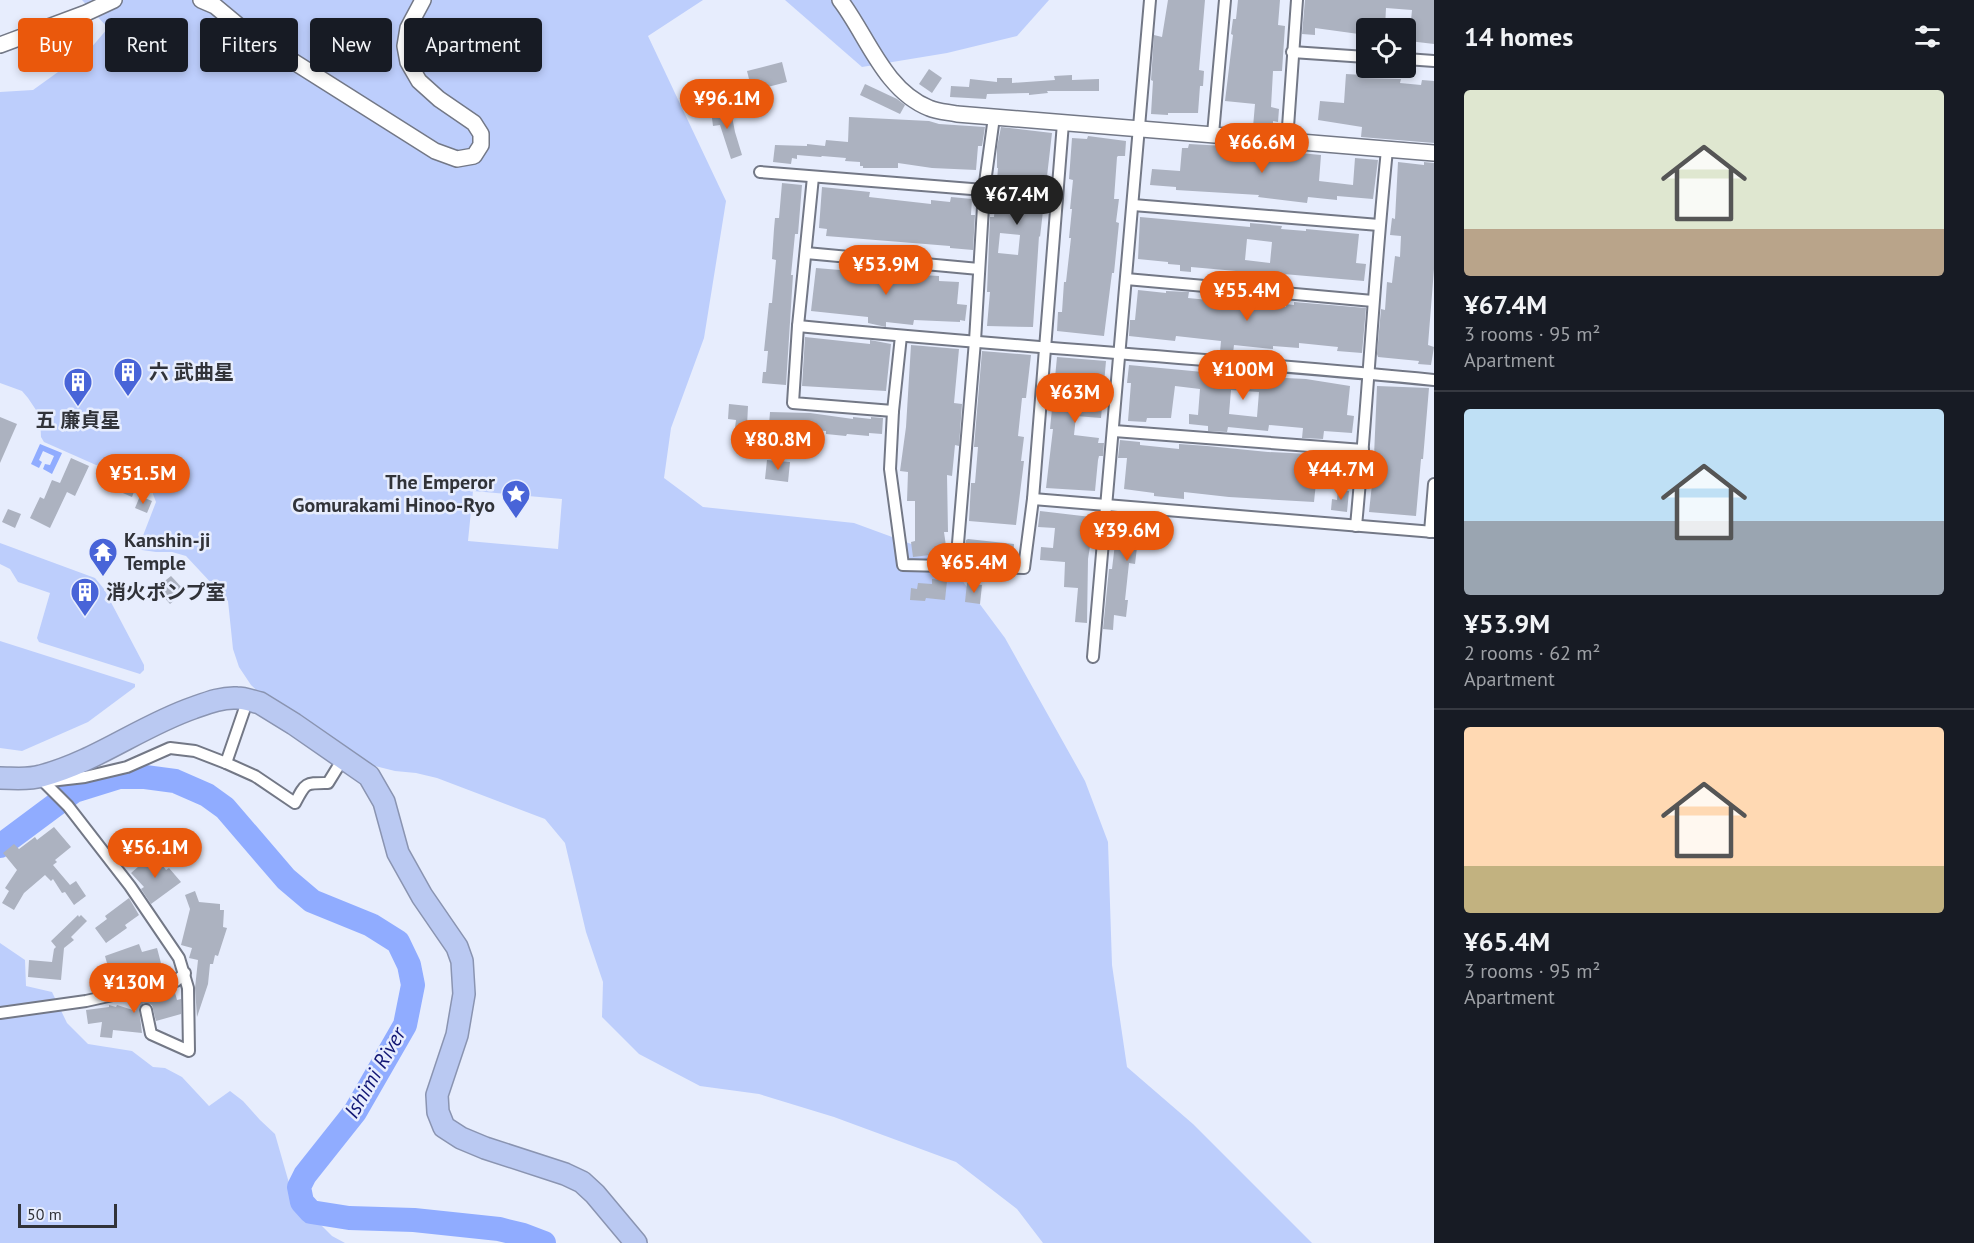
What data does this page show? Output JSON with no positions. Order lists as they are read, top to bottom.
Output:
{
  "water": ["Ishimi River"],
  "places": {
    "building": ["六 武曲星", "五 廉貞星", "消火ポンプ室"],
    "place": ["The Emperor Gomurakami Hinoo-Ryo"],
    "temple": ["Kanshin-ji Temple"]
  },
  "scale_bar": "50 m",
  "page": {
    "heading": "14 homes",
    "chip": [
      "Buy",
      "Rent",
      "Filters",
      "New",
      "Apartment"
    ],
    "list": [
      {
        "name": "¥67.4M",
        "note": "3 rooms · 95 m² · Apartment"
      },
      {
        "name": "¥53.9M",
        "note": "2 rooms · 62 m² · Apartment"
      },
      {
        "name": "¥65.4M",
        "note": "3 rooms · 95 m² · Apartment"
      }
    ],
    "price": [
      "¥96.1M",
      "¥66.6M",
      "¥67.4M",
      "¥53.9M",
      "¥55.4M",
      "¥100M",
      "¥63M",
      "¥80.8M",
      "¥44.7M",
      "¥51.5M",
      "¥39.6M",
      "¥65.4M",
      "¥56.1M",
      "¥130M"
    ],
    "scale": "50 m"
  }
}
